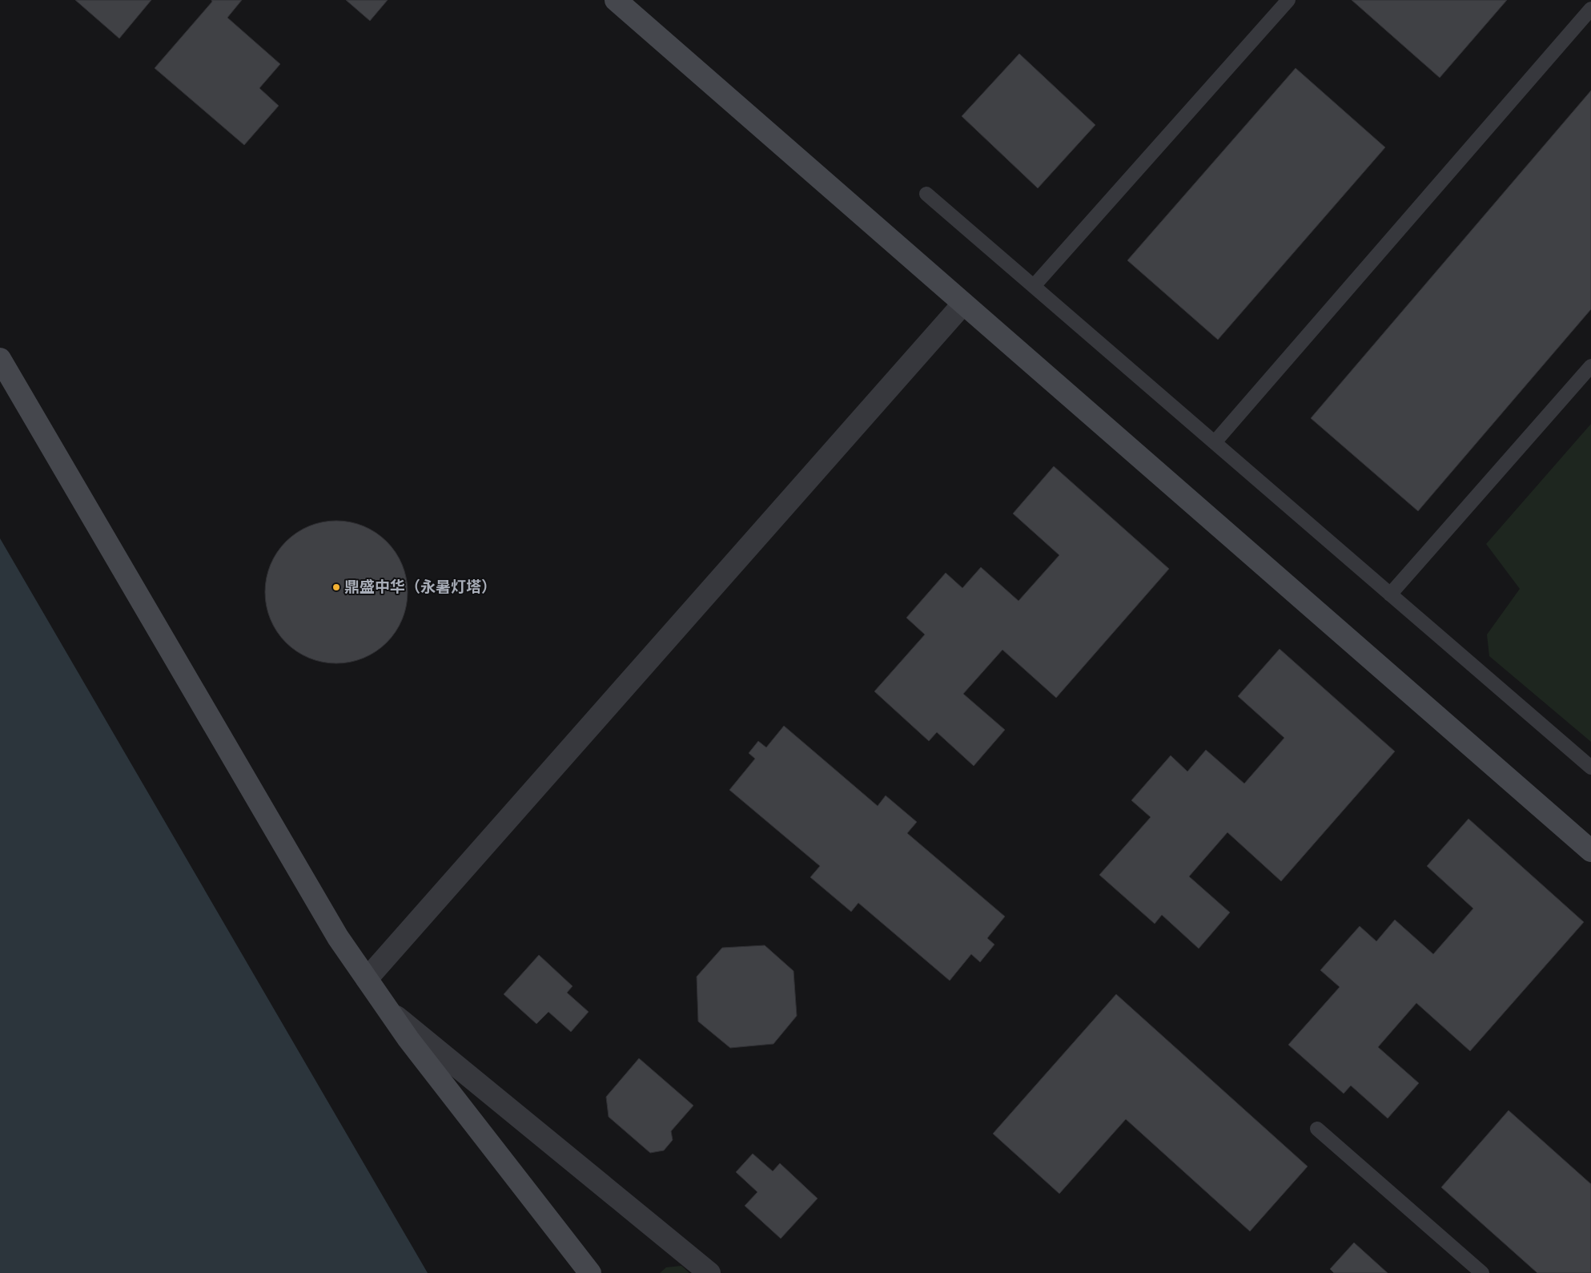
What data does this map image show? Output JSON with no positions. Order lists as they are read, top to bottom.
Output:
{
  "places": ["鼎盛中华（永暑灯塔）"]
}
